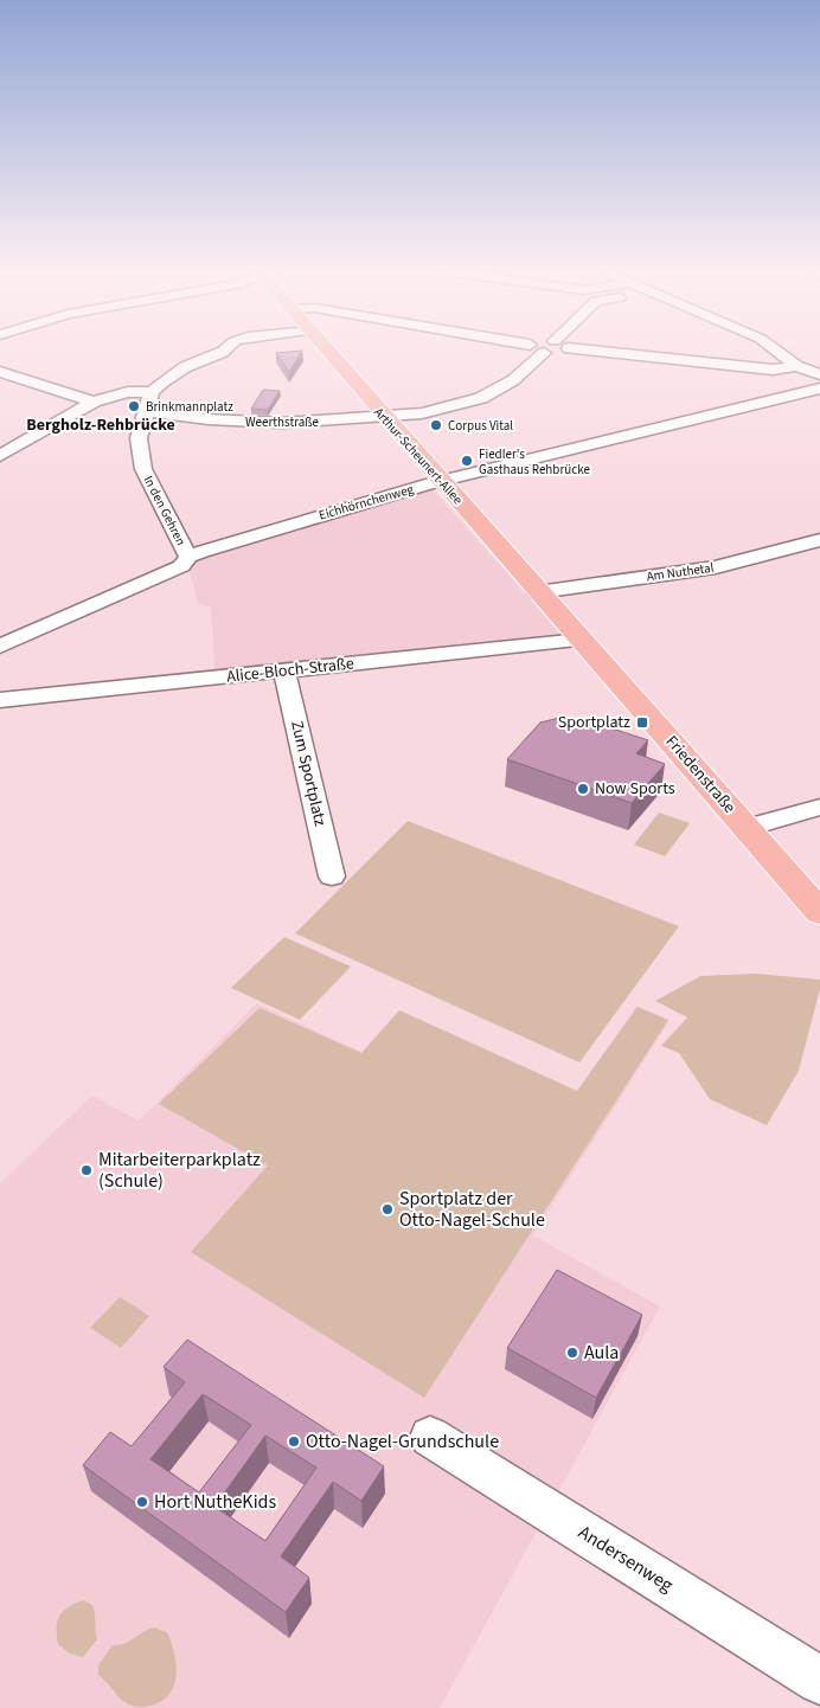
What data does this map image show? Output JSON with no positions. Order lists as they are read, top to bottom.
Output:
{
  "streets": {
    "main road": ["Arthur-Scheunert-Allee", "Friedenstraße"],
    "street": [
      "Weerthstraße",
      "Eichhörnchenweg",
      "In den Gehren",
      "Am Nuthetal",
      "Alice-Bloch-Straße",
      "Zum Sportplatz",
      "Andersenweg"
    ]
  },
  "crossings": [
    ["Weerthstraße", "Arthur-Scheunert-Allee"],
    ["Weerthstraße", "In den Gehren"],
    ["Arthur-Scheunert-Allee", "Eichhörnchenweg"],
    ["Arthur-Scheunert-Allee", "Am Nuthetal"],
    ["Arthur-Scheunert-Allee", "Alice-Bloch-Straße"],
    ["Arthur-Scheunert-Allee", "Friedenstraße"],
    ["Eichhörnchenweg", "In den Gehren"],
    ["Alice-Bloch-Straße", "Zum Sportplatz"],
    ["Alice-Bloch-Straße", "Friedenstraße"]
  ],
  "districts": ["Bergholz-Rehbrücke"],
  "places": {
    "other": [
      "Brinkmannplatz",
      "Corpus Vital",
      "Fiedler's Gasthaus Rehbrücke",
      "Now Sports",
      "Mitarbeiterparkplatz (Schule)",
      "Sportplatz der Otto-Nagel-Schule",
      "Aula",
      "Otto-Nagel-Grundschule",
      "Hort NutheKids"
    ],
    "transit": ["Sportplatz"]
  }
}
